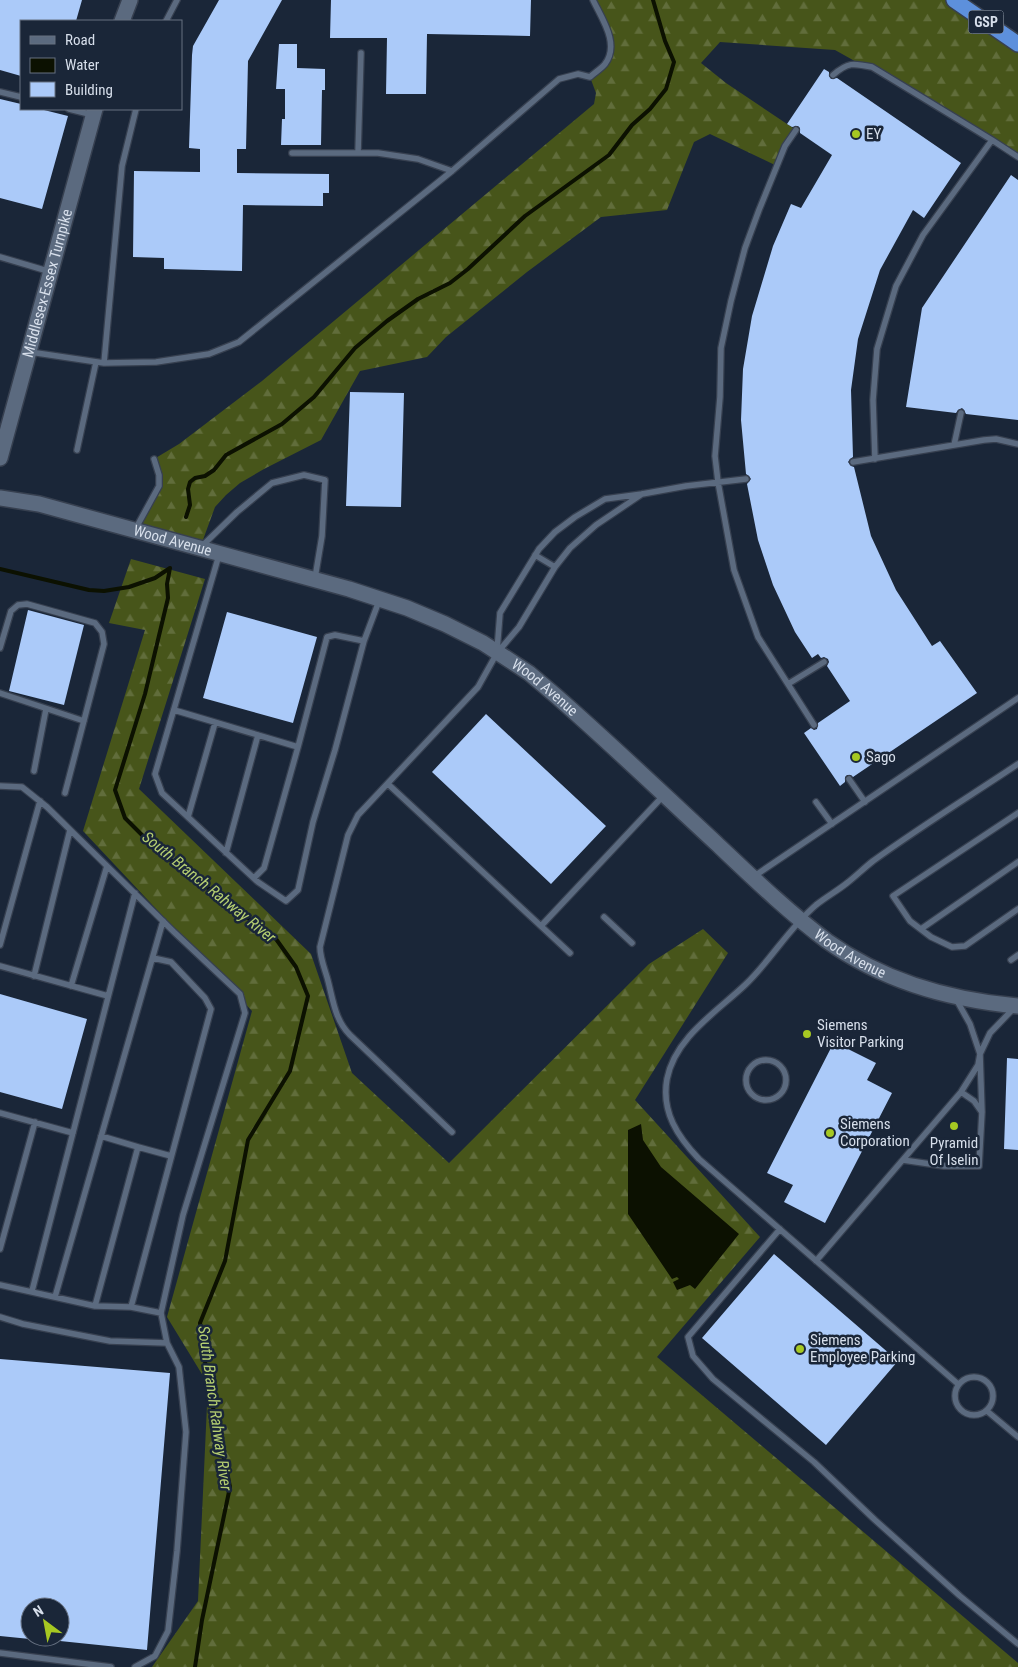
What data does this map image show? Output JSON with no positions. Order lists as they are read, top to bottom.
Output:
{
  "streets": {
    "highway": ["GSP"],
    "street": ["Middlesex-Essex Turnpike", "Wood Avenue"]
  },
  "water": ["South Branch Rahway River"],
  "places": [
    "EY",
    "Sago",
    "Siemens Visitor Parking",
    "Pyramid Of Iselin",
    "Siemens Corporation",
    "Siemens Employee Parking"
  ],
  "legend": ["Road", "Water", "Building"],
  "north": "top left"
}
